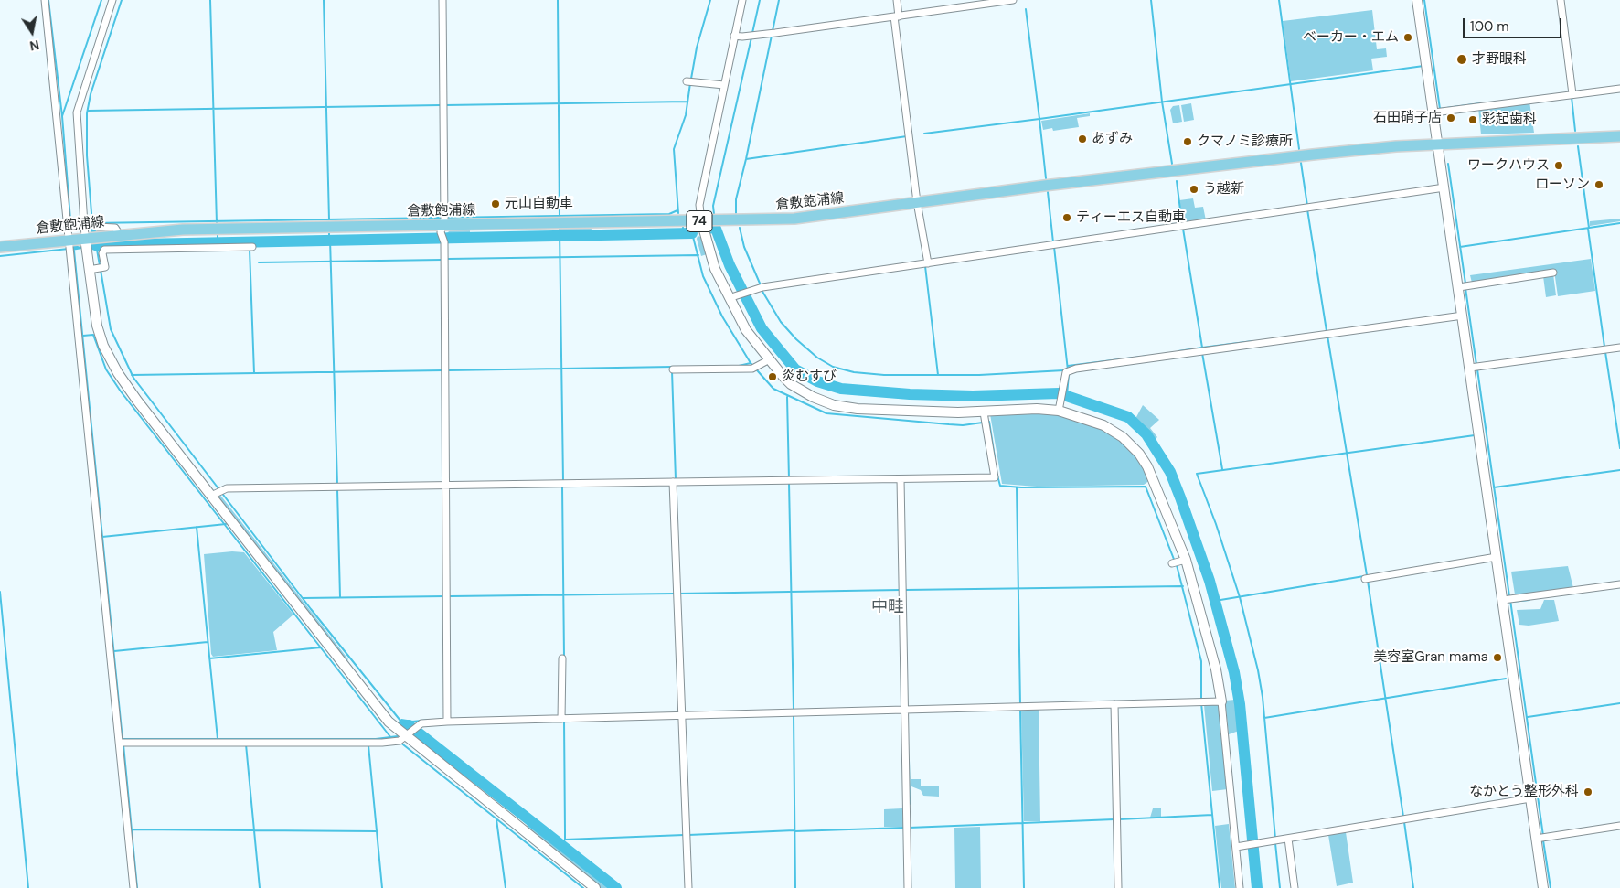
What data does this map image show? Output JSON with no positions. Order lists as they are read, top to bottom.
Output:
{
  "streets": {
    "main road": ["倉敷飽浦線", "74"]
  },
  "districts": ["中畦"],
  "places": [
    "ベーカー・エム",
    "才野眼科",
    "石田硝子店",
    "彩起歯科",
    "あずみ",
    "クマノミ診療所",
    "ワークハウス",
    "ローソン",
    "う越新",
    "元山自動車",
    "ティーエス自動車",
    "炎むすび",
    "美容室Gran mama",
    "なかとう整形外科"
  ],
  "scale_bar": "100 m",
  "north": "bottom"
}
